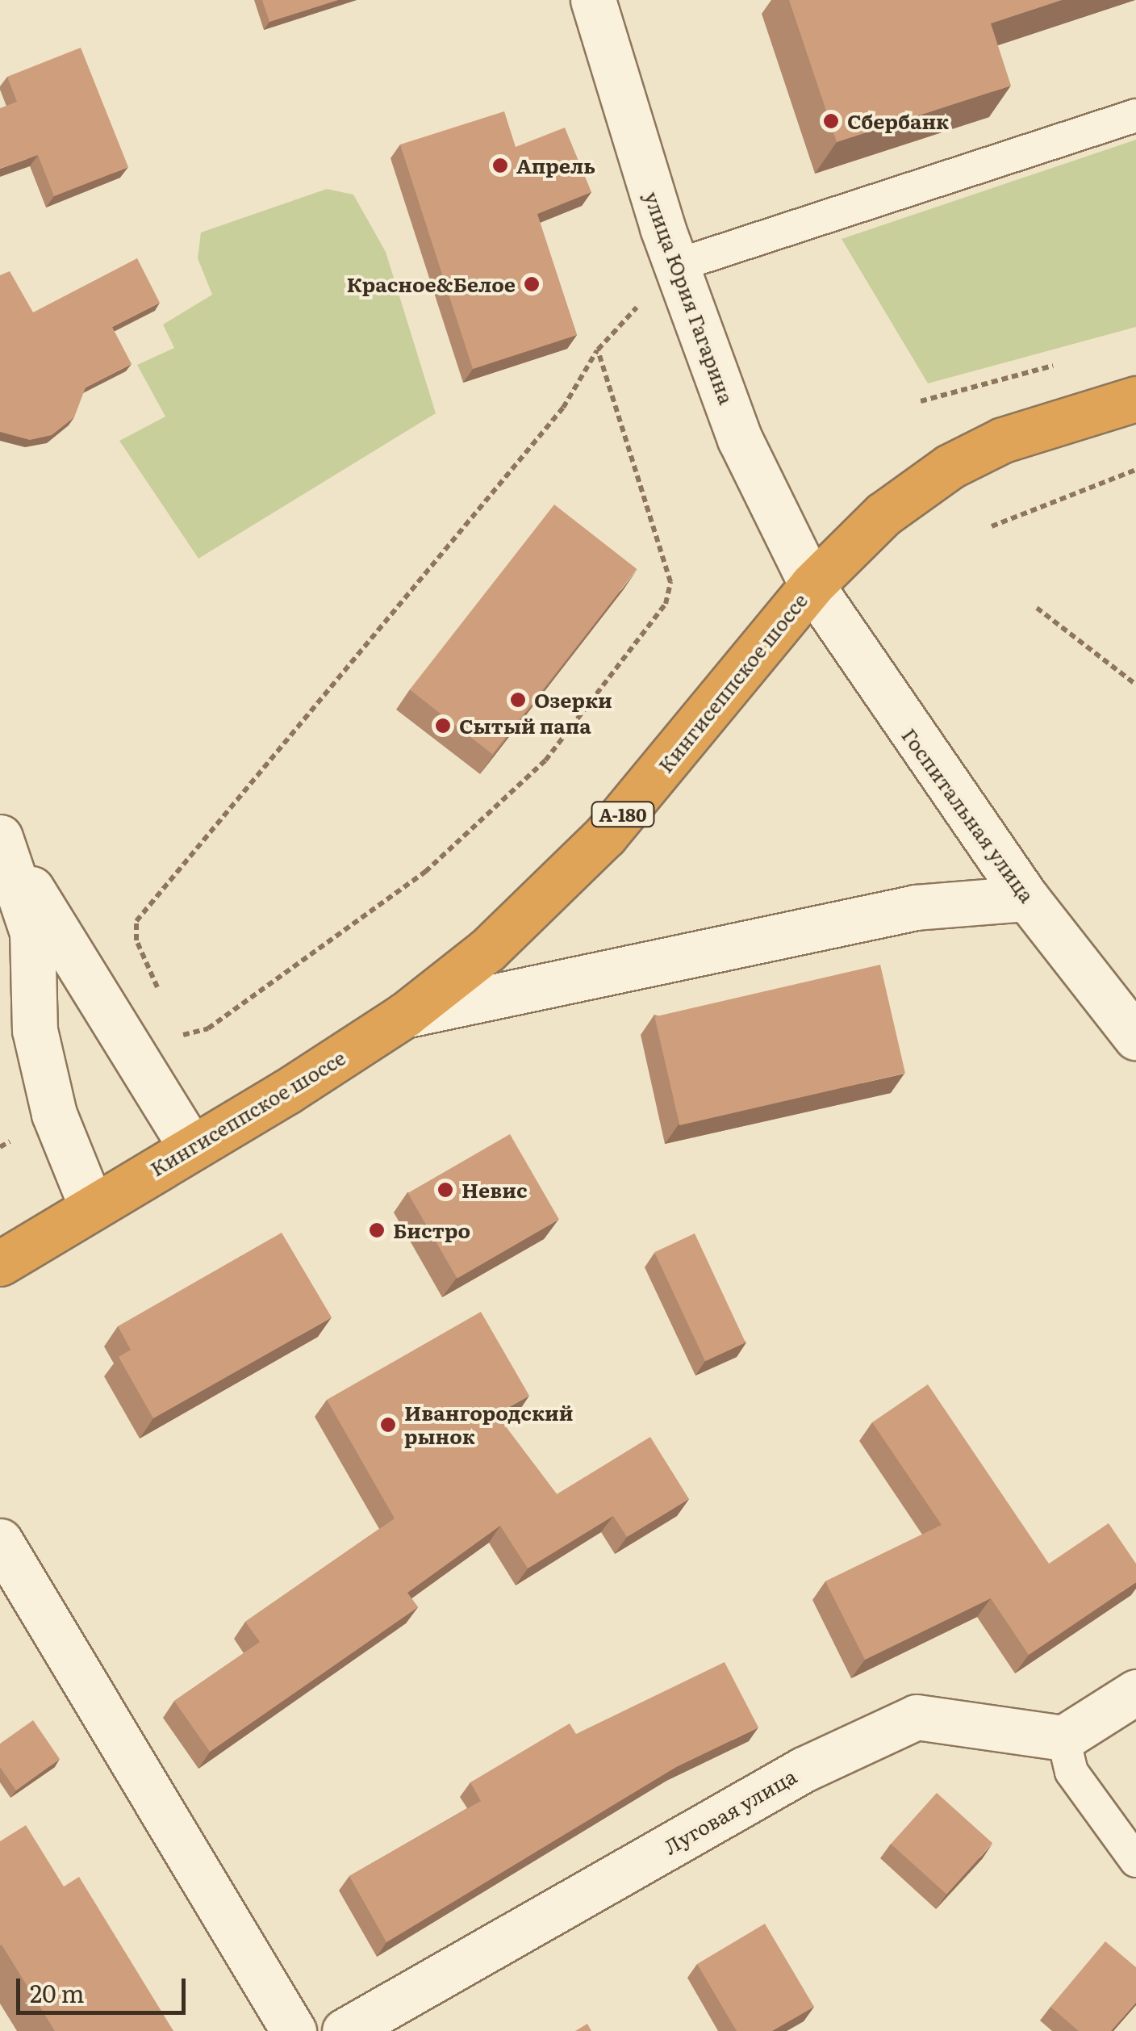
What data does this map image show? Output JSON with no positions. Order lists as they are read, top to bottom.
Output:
{
  "streets": {
    "highway": ["Кингисеппское шоссе", "А-180"],
    "street": ["улица Юрия Гагарина", "Госпитальная улица", "Луговая улица"]
  },
  "crossings": [
    ["улица Юрия Гагарина", "Кингисеппское шоссе"],
    ["улица Юрия Гагарина", "Госпитальная улица"],
    ["Кингисеппское шоссе", "Госпитальная улица"]
  ],
  "places": [
    "Сбербанк",
    "Апрель",
    "Красное&Белое",
    "Озерки",
    "Сытый папа",
    "Невис",
    "Бистро",
    "Ивангородский рынок"
  ],
  "scale_bar": "20 m"
}
